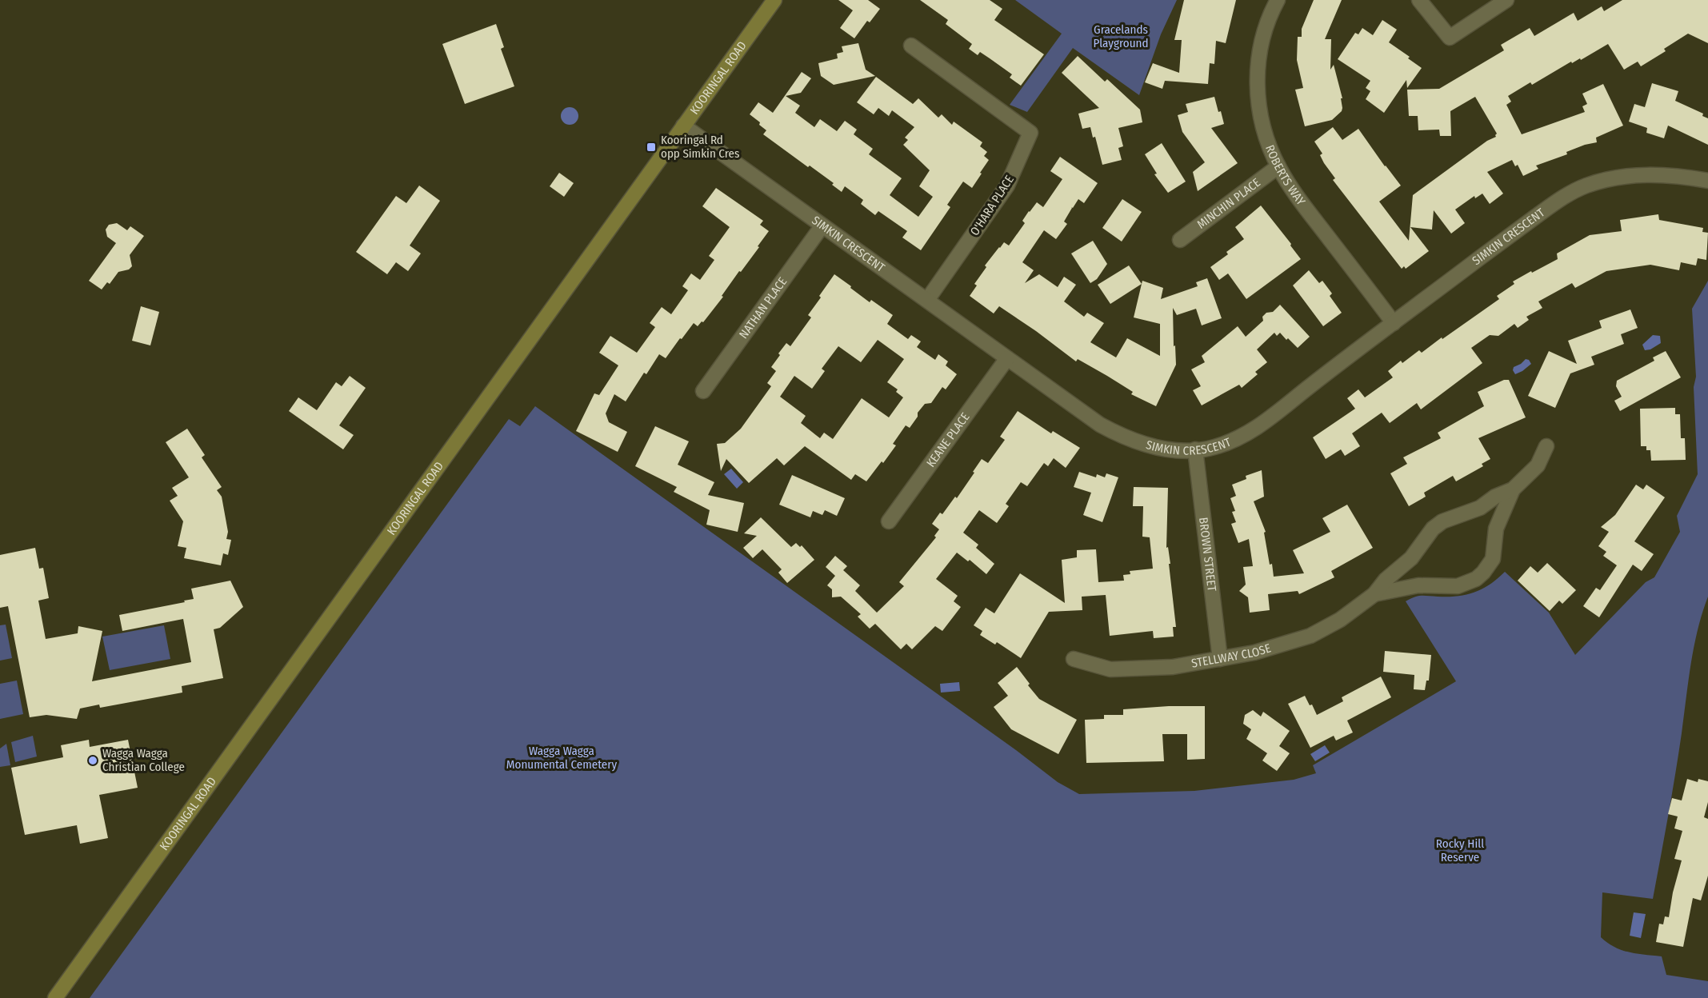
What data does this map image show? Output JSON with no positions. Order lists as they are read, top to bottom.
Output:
{
  "streets": {
    "main road": ["KOORINGAL ROAD"],
    "street": [
      "ROBERTS WAY",
      "MINCHIN PLACE",
      "O'HARA PLACE",
      "SIMKIN CRESCENT",
      "NATHAN PLACE",
      "KEANE PLACE",
      "BROWN STREET",
      "STELLWAY CLOSE"
    ]
  },
  "crossings": [
    ["KOORINGAL ROAD", "SIMKIN CRESCENT"],
    ["ROBERTS WAY", "MINCHIN PLACE"],
    ["ROBERTS WAY", "SIMKIN CRESCENT"],
    ["O'HARA PLACE", "SIMKIN CRESCENT"],
    ["SIMKIN CRESCENT", "NATHAN PLACE"],
    ["SIMKIN CRESCENT", "KEANE PLACE"],
    ["SIMKIN CRESCENT", "BROWN STREET"],
    ["BROWN STREET", "STELLWAY CLOSE"]
  ],
  "parks": ["Gracelands Playground", "Wagga Wagga Monumental Cemetery", "Rocky Hill Reserve"],
  "places": {
    "transit": ["Kooringal Rd opp Simkin Cres"],
    "other": ["Wagga Wagga Christian College"]
  }
}
